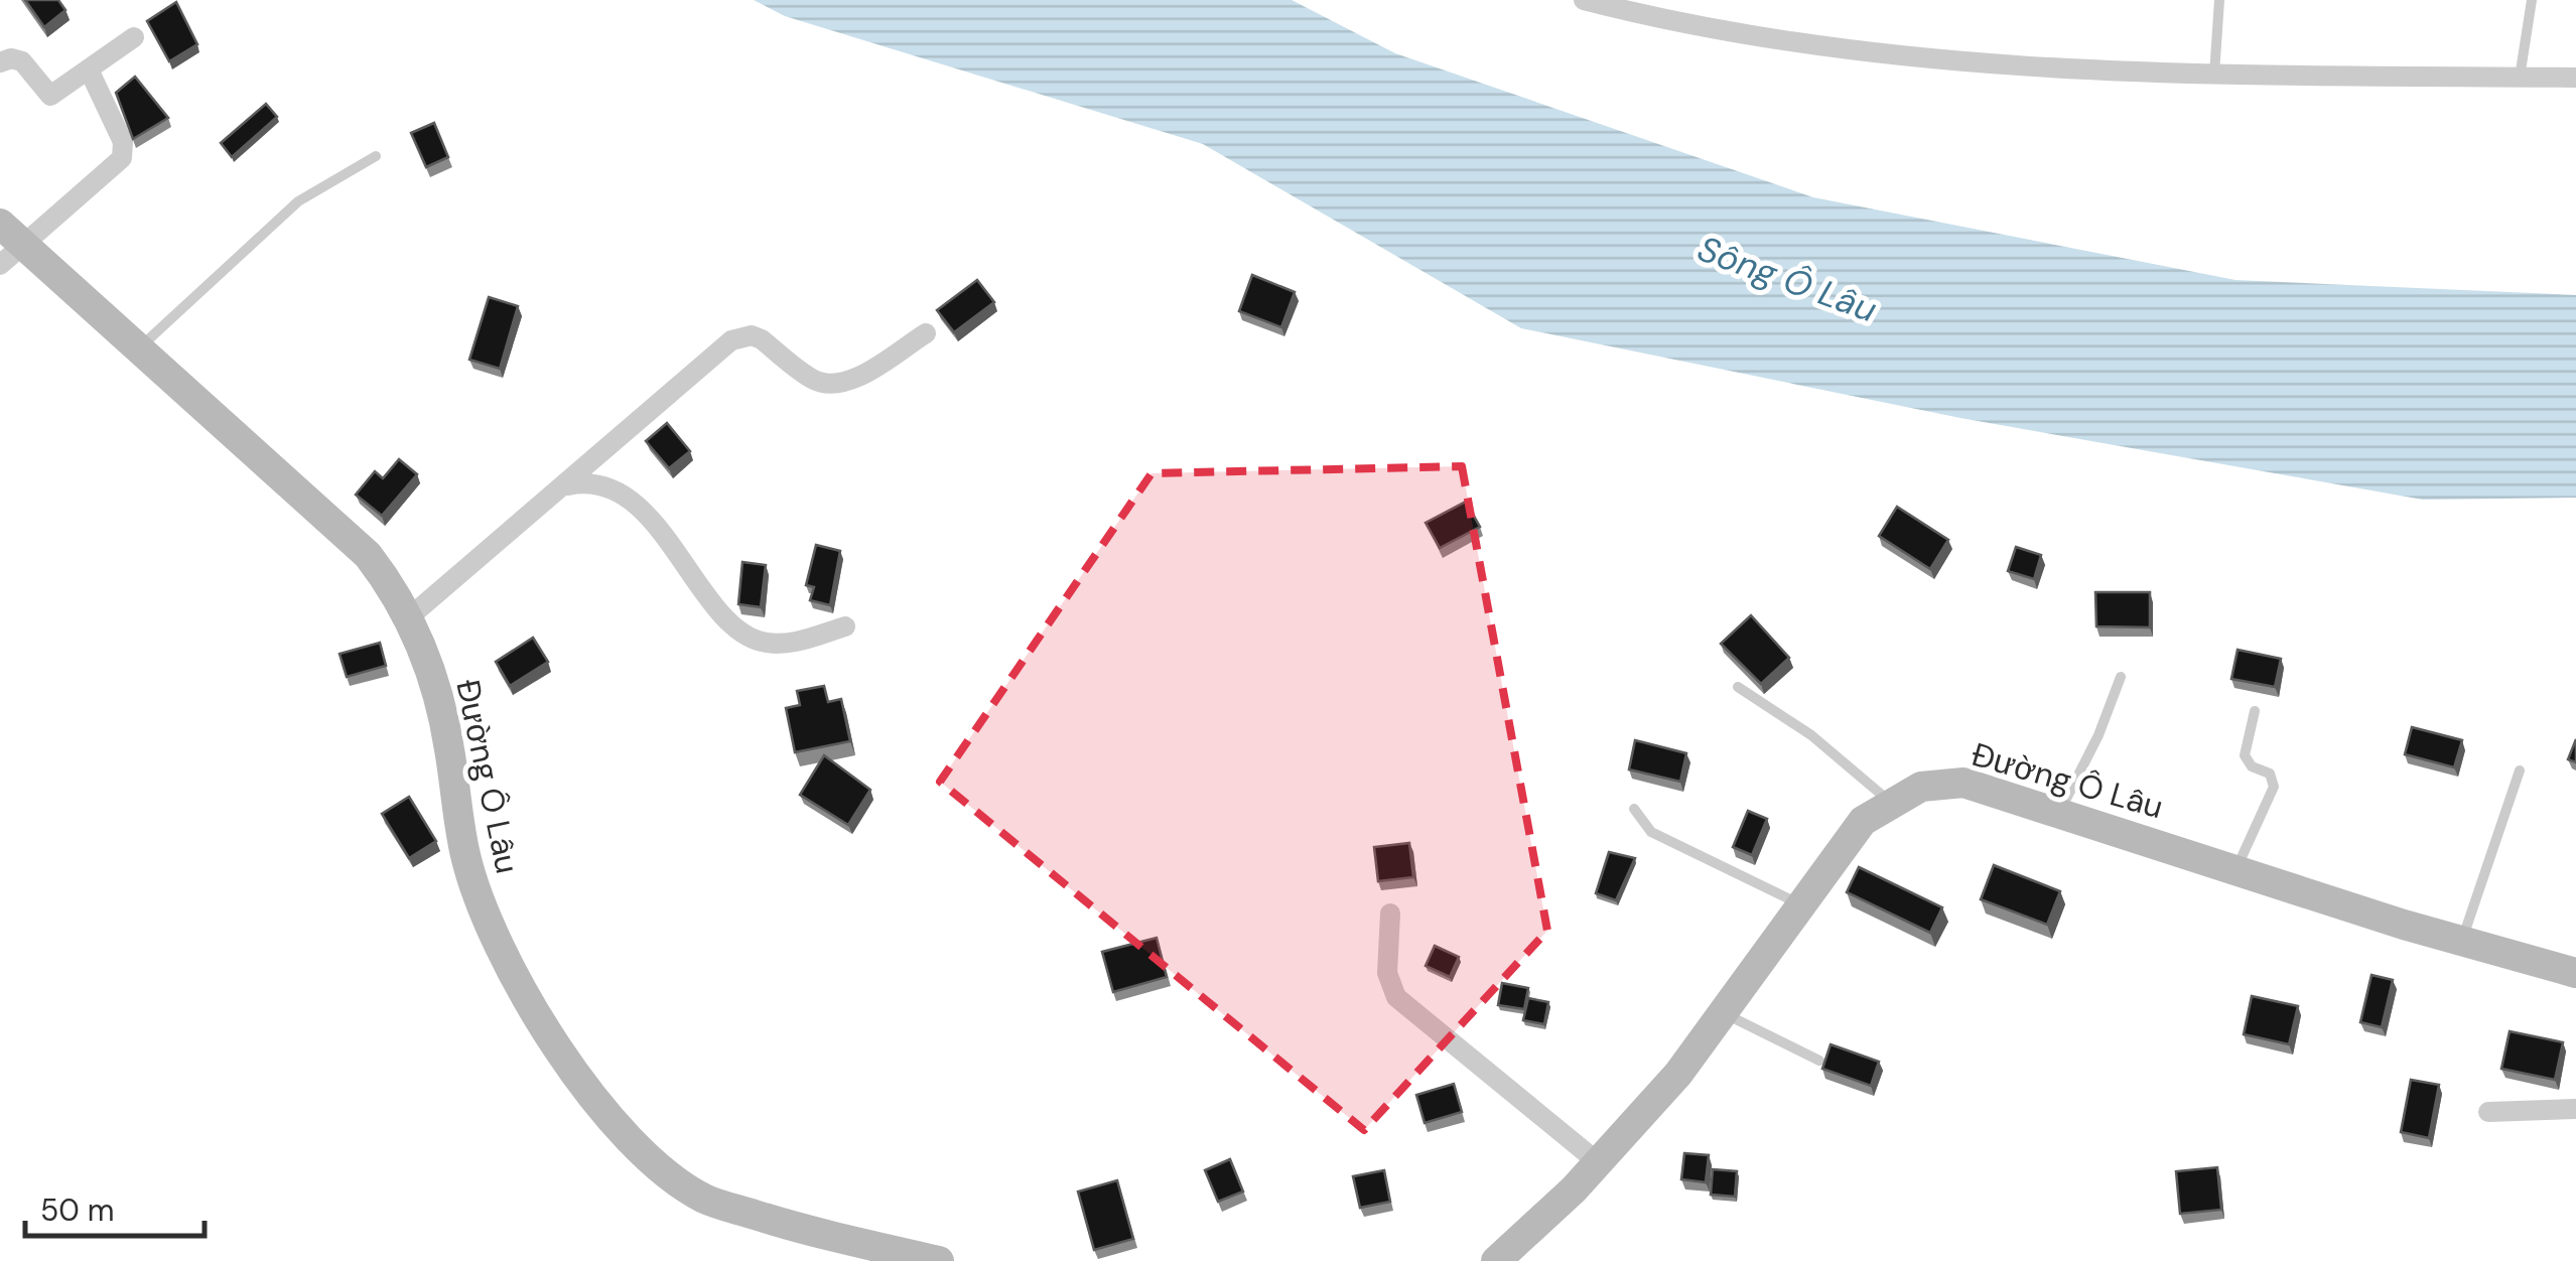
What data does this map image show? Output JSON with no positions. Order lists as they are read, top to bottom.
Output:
{
  "streets": {
    "main road": ["Đường Ô Lâu"]
  },
  "water": ["Sông Ô Lâu"],
  "scale_bar": "50 m"
}
